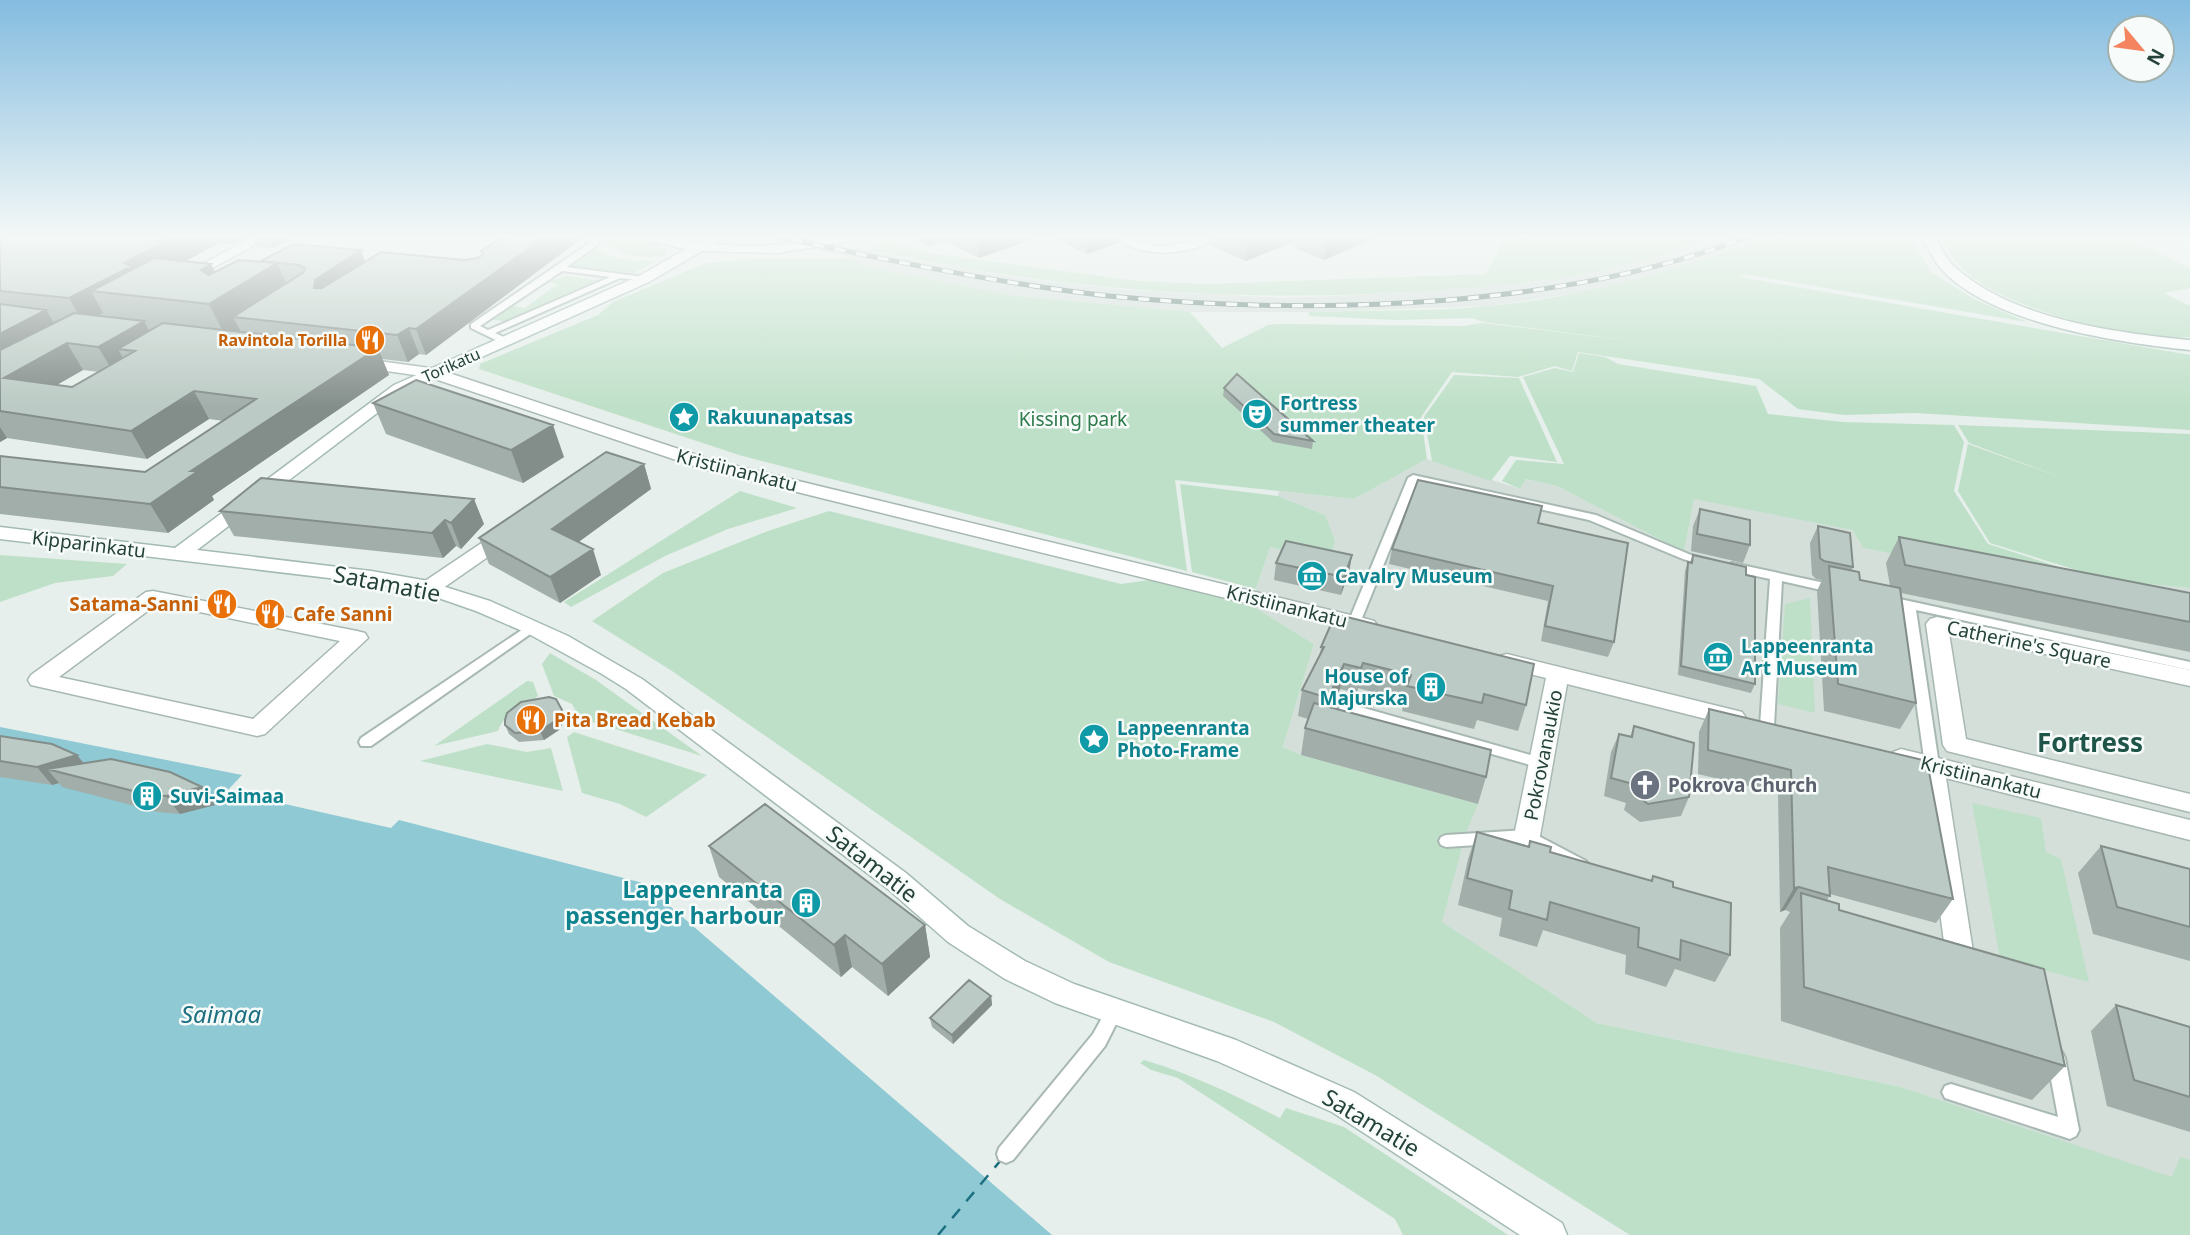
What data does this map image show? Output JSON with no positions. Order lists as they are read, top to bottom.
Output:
{
  "streets": {
    "street": [
      "Torikatu",
      "Kristiinankatu",
      "Kipparinkatu",
      "Satamatie",
      "Catherine's Square",
      "Pokrovanaukio"
    ]
  },
  "crossings": [
    ["Torikatu", "Kristiinankatu"],
    ["Torikatu", "Kipparinkatu"],
    ["Torikatu", "Satamatie"],
    ["Kipparinkatu", "Satamatie"]
  ],
  "districts": ["Fortress"],
  "water": ["Saimaa"],
  "parks": ["Kissing park"],
  "places": {
    "restaurant": [
      "Ravintola Torilla",
      "Satama-Sanni",
      "Cafe Sanni",
      "Pita Bread Kebab"
    ],
    "theatre": ["Fortress summer theater"],
    "place": ["Rakuunapatsas", "Lappeenranta Photo-Frame"],
    "museum": ["Cavalry Museum", "Lappeenranta Art Museum"],
    "building": ["House of Majurska", "Suvi-Saimaa", "Lappeenranta passenger harbour"],
    "church": ["Pokrova Church"]
  },
  "north": "bottom right"
}
